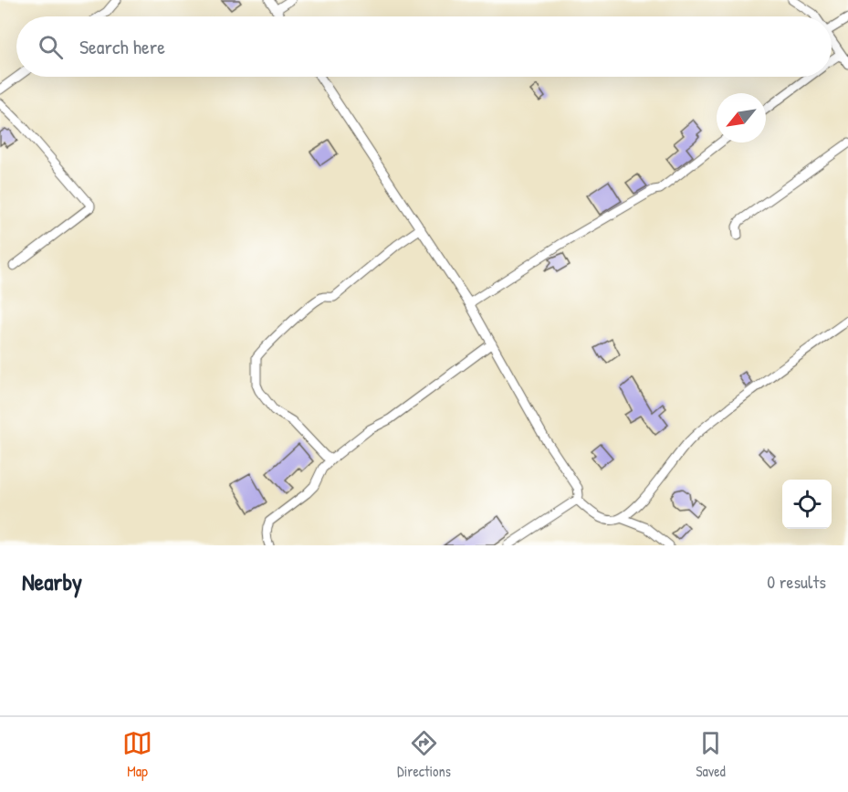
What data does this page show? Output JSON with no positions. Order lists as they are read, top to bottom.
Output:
{
  "north": "bottom left",
  "page": {
    "search": "Search here",
    "heading": ["Nearby", "0 results"],
    "nav": ["Map", "Directions", "Saved"]
  }
}
